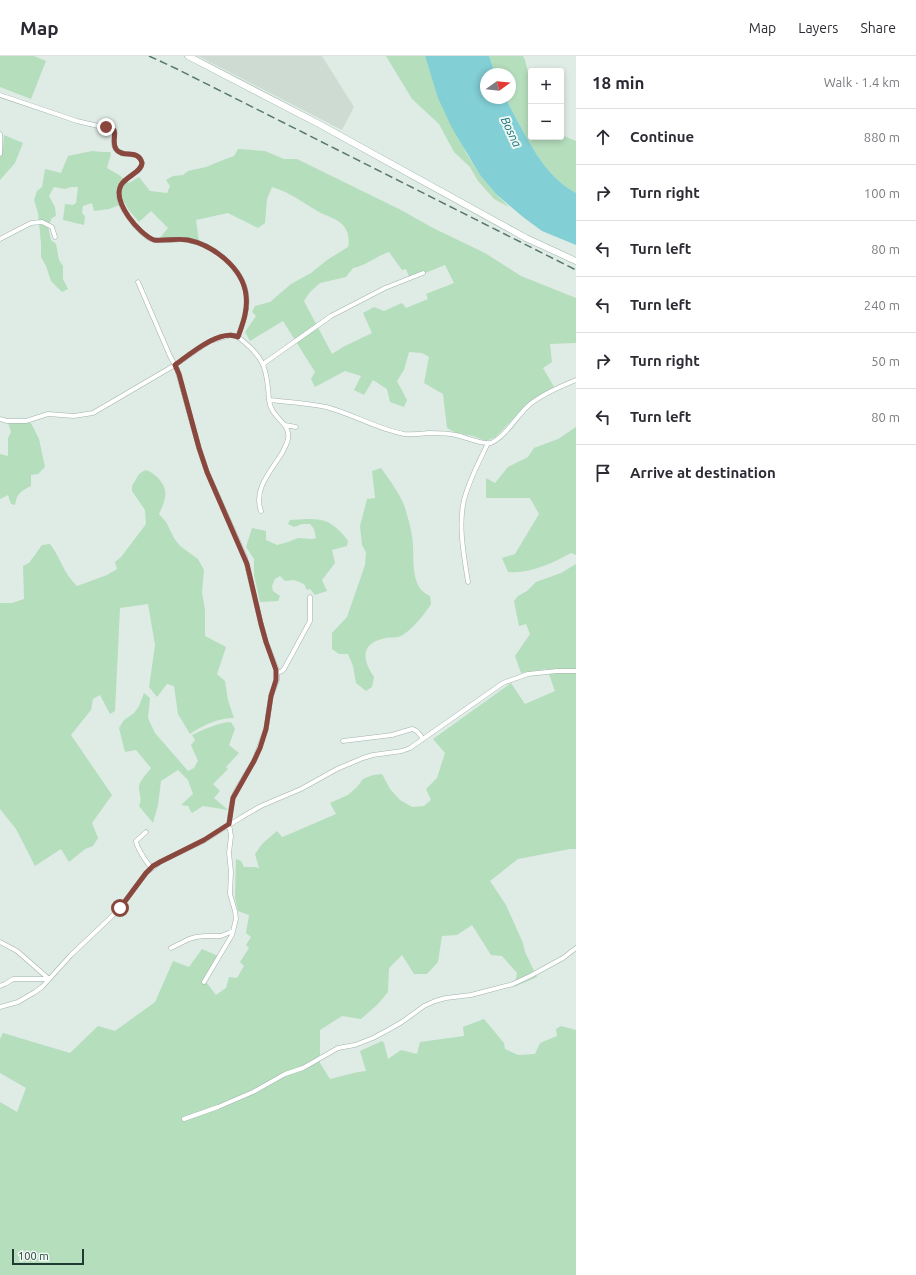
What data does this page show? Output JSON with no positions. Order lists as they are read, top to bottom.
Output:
{
  "water": ["Bosna"],
  "scale_bar": "100 m",
  "north": "right",
  "page": {
    "header": "Map",
    "nav": ["Map", "Layers", "Share"],
    "heading": ["18 min", "Walk · 1.4 km"],
    "map_buttons": ["+", "−"],
    "list": [
      ["Continue", "880 m"],
      ["Turn right", "100 m"],
      ["Turn left", "80 m"],
      ["Turn left", "240 m"],
      ["Turn right", "50 m"],
      ["Turn left", "80 m"],
      "Arrive at destination"
    ],
    "scale": "100 m"
  }
}
